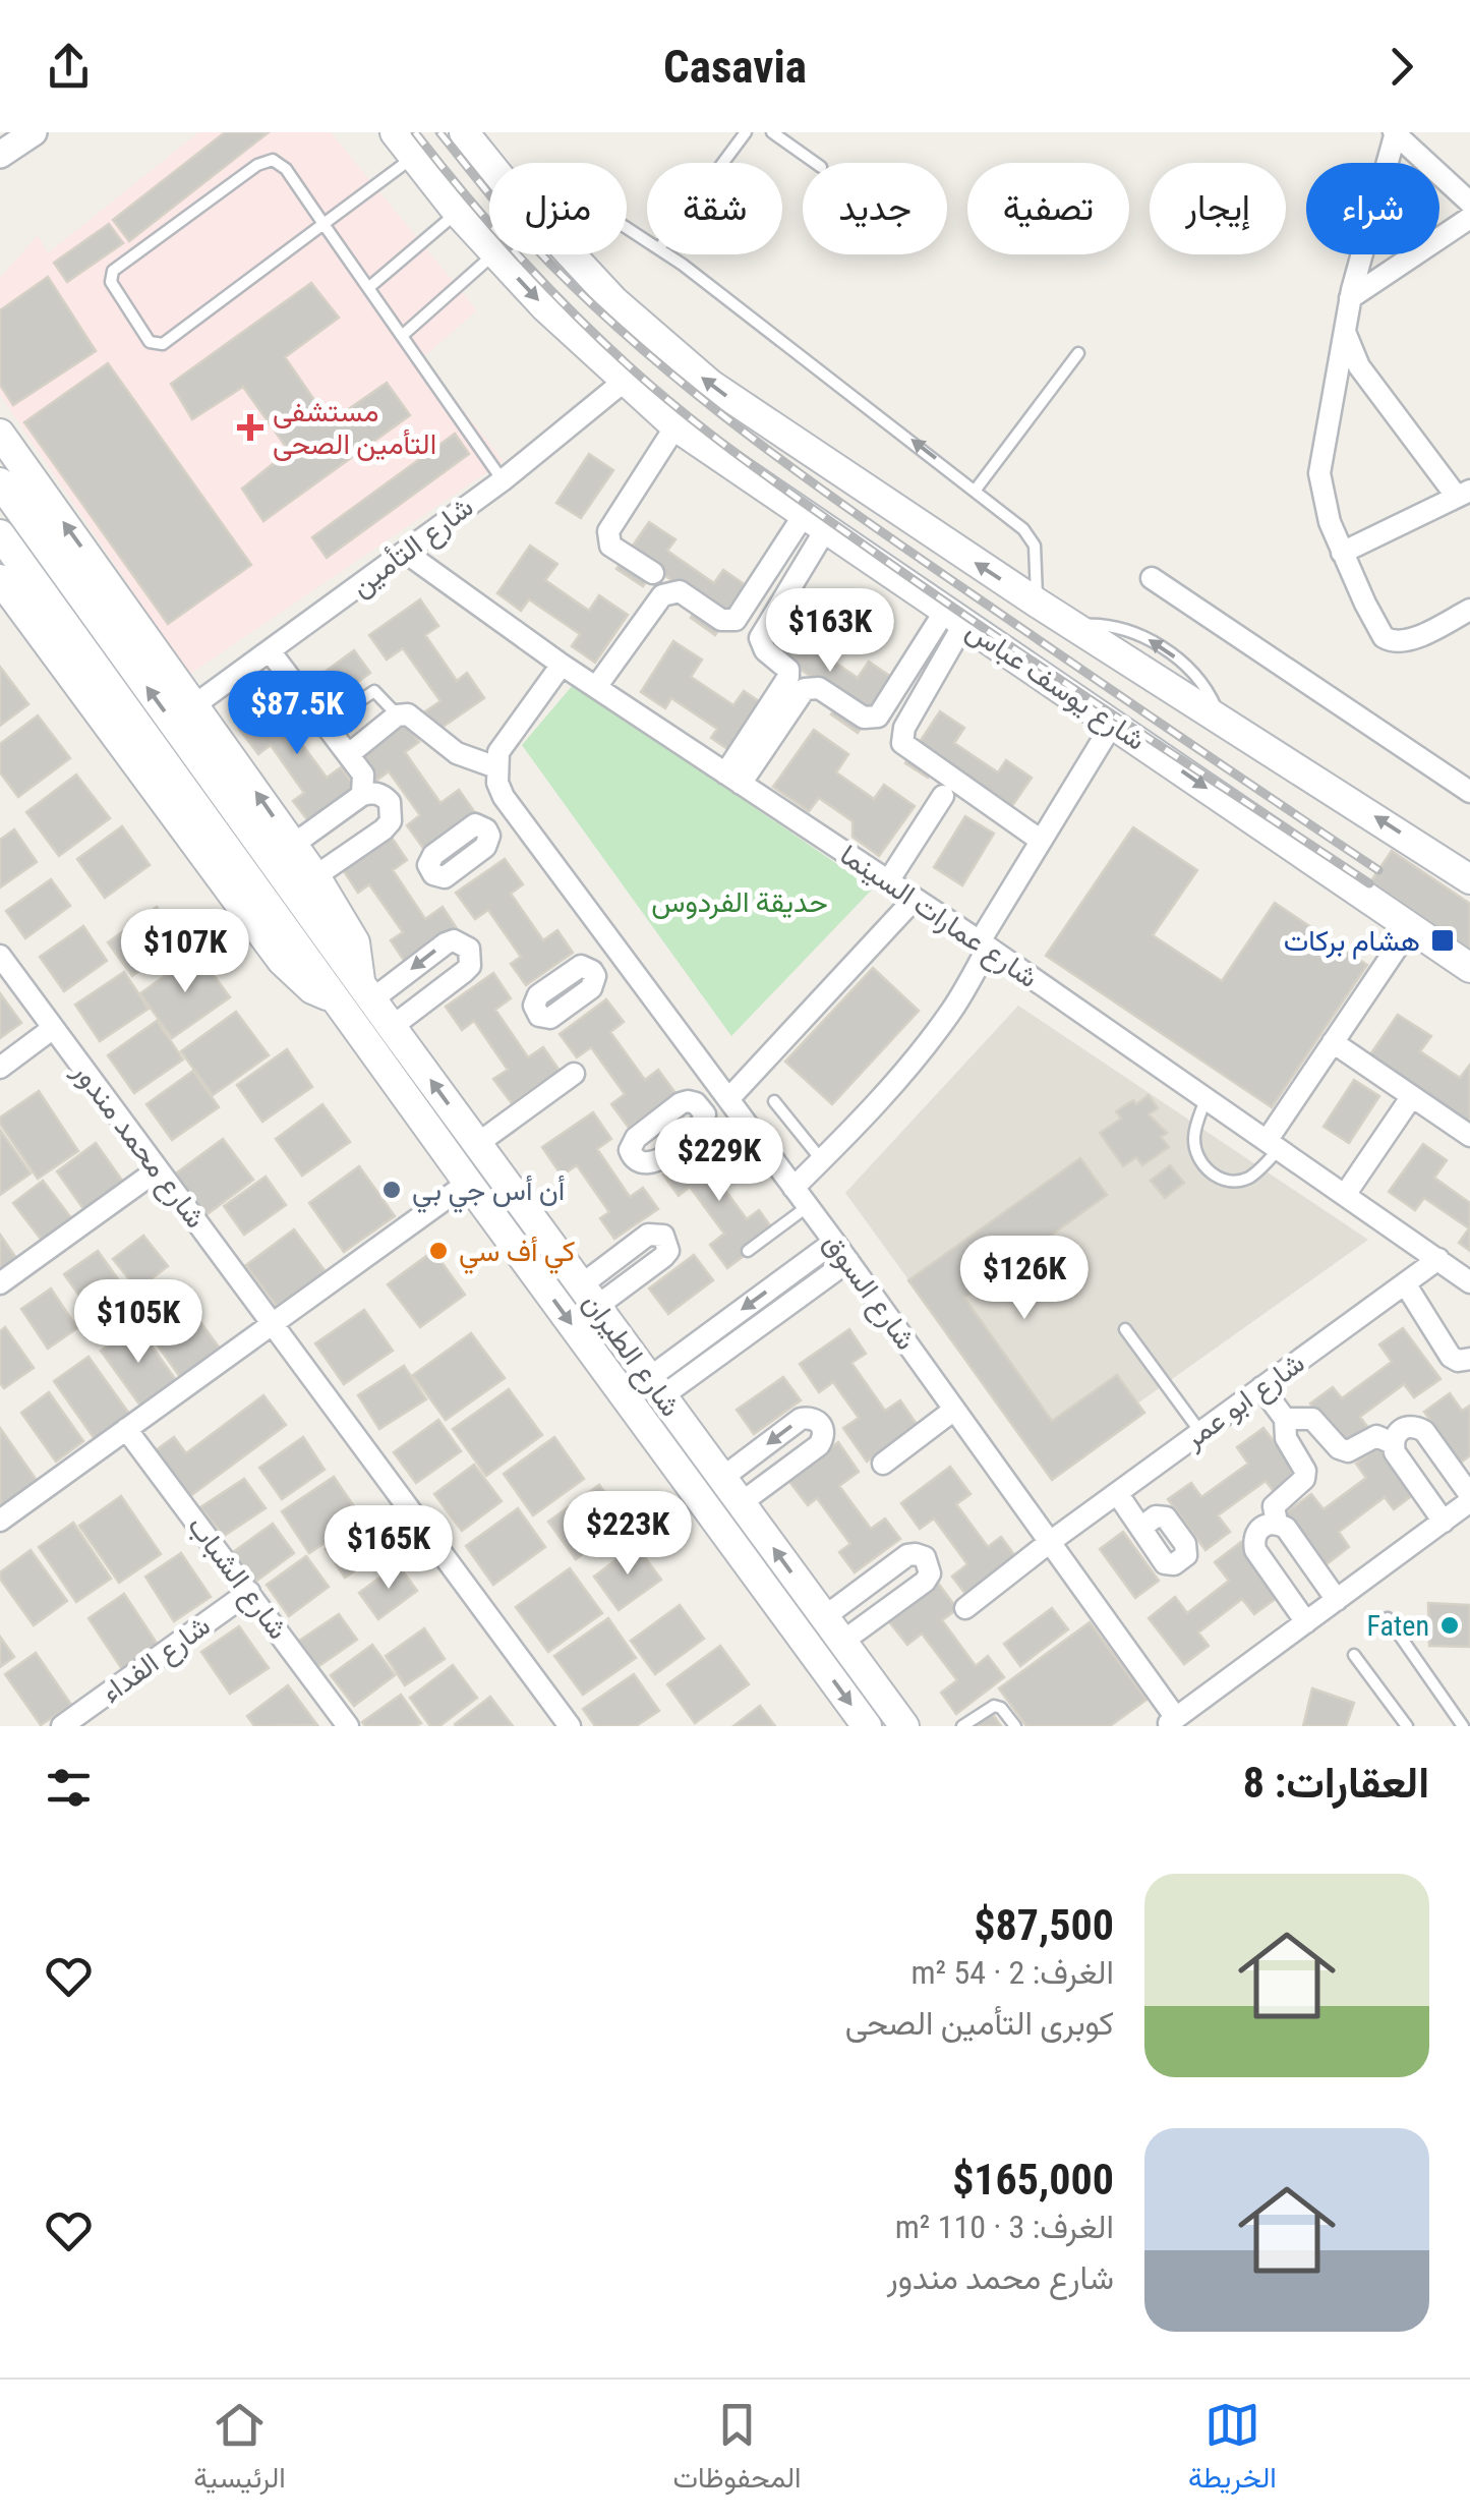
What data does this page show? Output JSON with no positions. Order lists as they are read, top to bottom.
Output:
{
  "streets": {
    "main road": ["شارع يوسف عباس", "شارع الطيران"],
    "street": [
      "شارع التأمين",
      "شارع عمارات السينما",
      "شارع محمد مندور",
      "شارع السوق",
      "شارع ابو عمر",
      "شارع الشباب",
      "شارع الفداء"
    ]
  },
  "crossings": [
    ["شارع التأمين", "شارع يوسف عباس"],
    ["شارع التأمين", "شارع عمارات السينما"],
    ["شارع عمارات السينما", "شارع ابو عمر"],
    ["شارع السوق", "شارع ابو عمر"],
    ["شارع الشباب", "شارع الفداء"]
  ],
  "parks": ["حديقة الفردوس"],
  "places": {
    "health": ["مستشفى التأمين الصحى"],
    "transit": ["هشام بركات"],
    "other": ["أن أس جي بي", "كي أف سي", "Faten"]
  },
  "page": {
    "header": "Casavia",
    "chip": [
      "شراء",
      "إيجار",
      "تصفية",
      "جديد",
      "شقة",
      "منزل"
    ],
    "price": [
      "$163K",
      "$87.5K",
      "$107K",
      "$229K",
      "$126K",
      "$105K",
      "$223K",
      "$165K"
    ],
    "heading": "العقارات: 8",
    "list": [
      {
        "name": "$87,500",
        "note": "الغرف: 2 · 54 m² · كوبرى التأمين الصحى"
      },
      {
        "name": "$165,000",
        "note": "الغرف: 3 · 110 m² · شارع محمد مندور"
      }
    ],
    "tabs": ["الخريطة", "المحفوظات", "الرئيسية"]
  }
}
